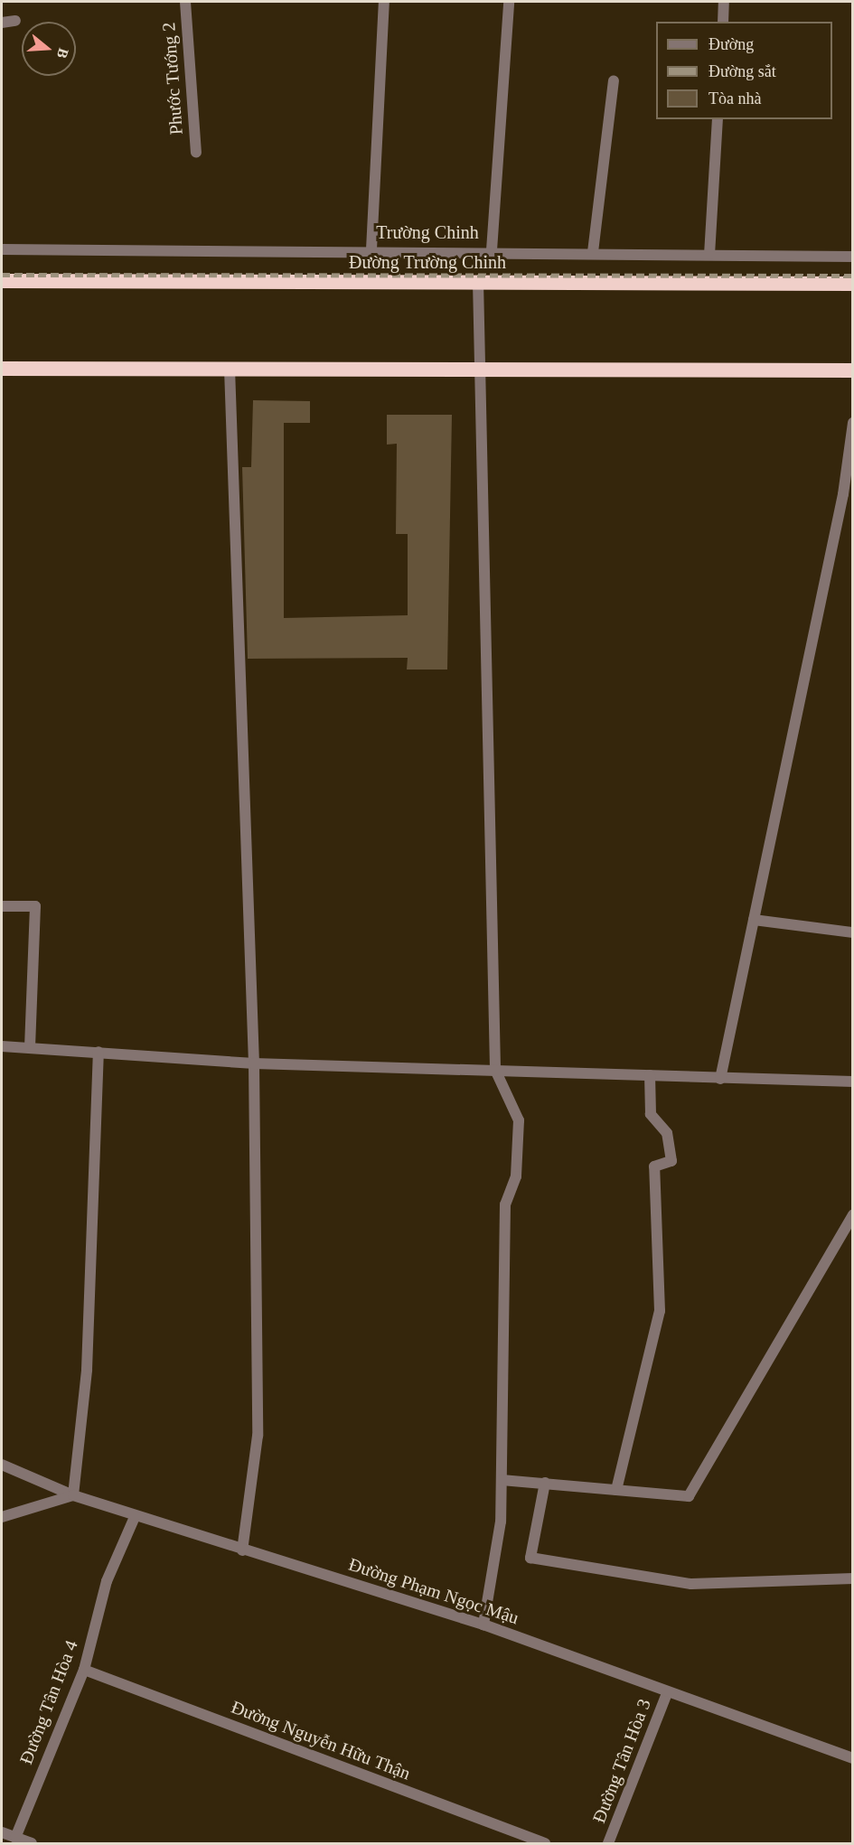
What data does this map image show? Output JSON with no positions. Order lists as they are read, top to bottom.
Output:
{
  "streets": {
    "highway": ["Đường Trường Chinh"],
    "street": [
      "Phước Tướng 2",
      "Trường Chinh",
      "Đường Phạm Ngọc Mậu",
      "Đường Tân Hòa 4",
      "Đường Nguyễn Hữu Thận",
      "Đường Tân Hòa 3"
    ]
  },
  "crossings": [
    ["Đường Phạm Ngọc Mậu", "Đường Tân Hòa 4"],
    ["Đường Phạm Ngọc Mậu", "Đường Tân Hòa 3"],
    ["Đường Tân Hòa 4", "Đường Nguyễn Hữu Thận"]
  ],
  "legend": ["Đường", "Đường sắt", "Tòa nhà"],
  "north": "right"
}
